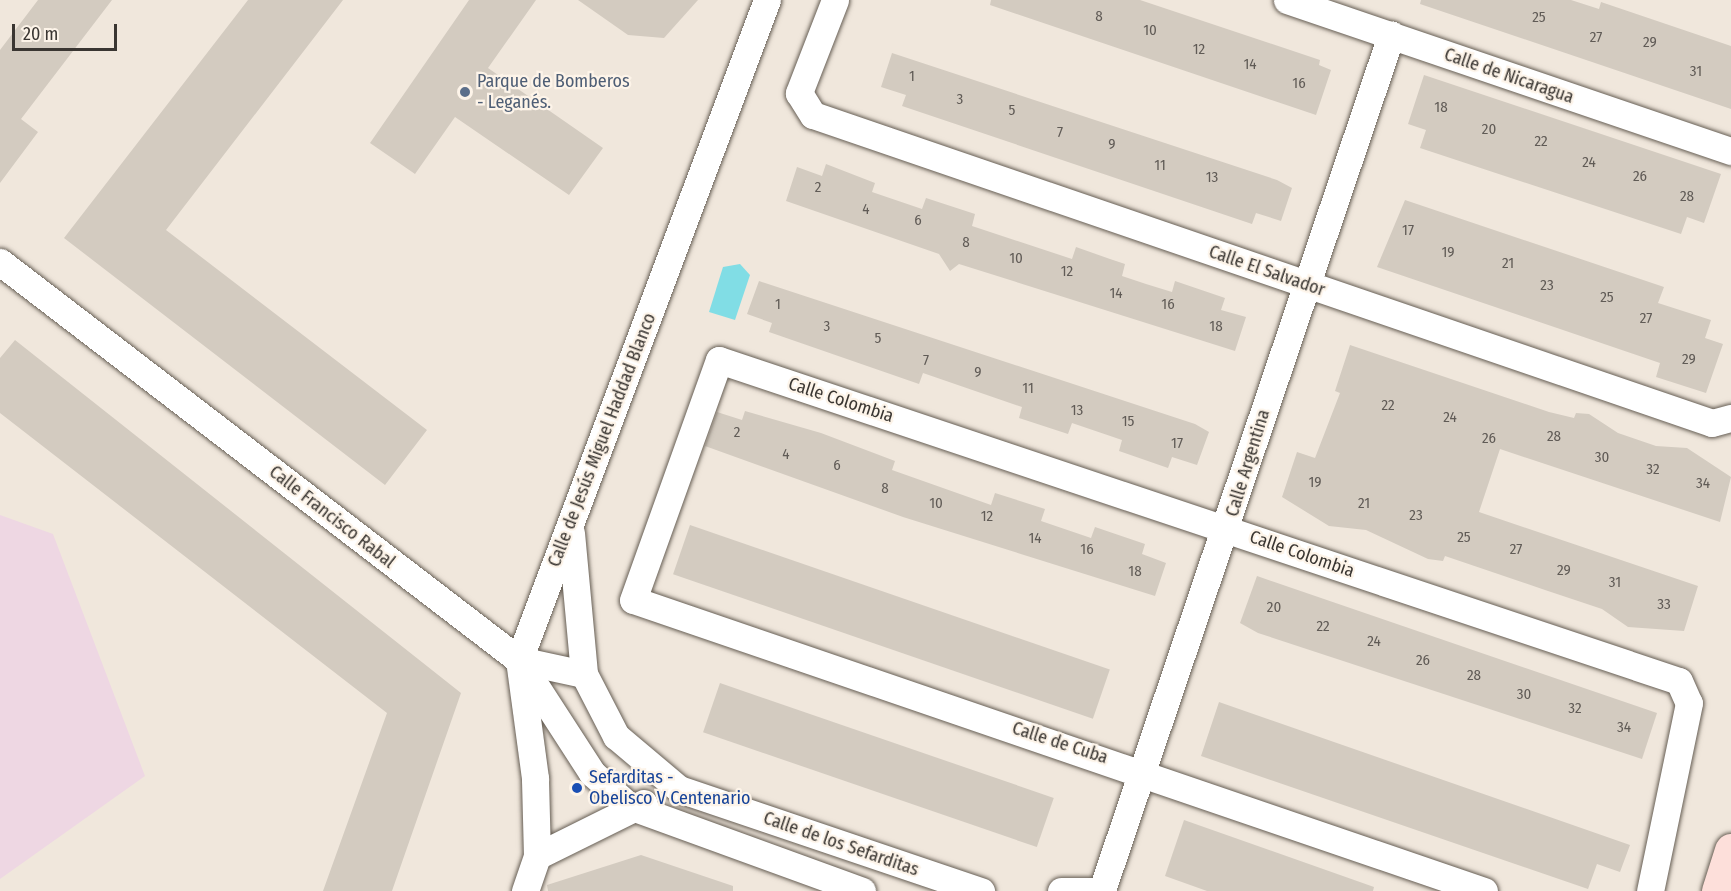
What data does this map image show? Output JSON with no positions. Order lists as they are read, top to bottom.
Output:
{
  "streets": {
    "street": [
      "Calle de Nicaragua",
      "Calle El Salvador",
      "Calle Colombia",
      "Calle de Jesús Miguel Haddad Blanco",
      "Calle Argentina",
      "Calle Francisco Rabal",
      "Calle de Cuba",
      "Calle de los Sefarditas"
    ]
  },
  "crossings": [
    ["Calle de Nicaragua", "Calle Argentina"],
    ["Calle El Salvador", "Calle Argentina"],
    ["Calle Colombia", "Calle Argentina"],
    ["Calle Colombia", "Calle de Cuba"],
    ["Calle de Jesús Miguel Haddad Blanco", "Calle Francisco Rabal"],
    ["Calle de Jesús Miguel Haddad Blanco", "Calle de los Sefarditas"],
    ["Calle Argentina", "Calle de Cuba"],
    ["Calle Francisco Rabal", "Calle de los Sefarditas"]
  ],
  "places": ["Parque de Bomberos - Leganés.", "Sefarditas - Obelisco V Centenario"],
  "house_numbers": [
    "8",
    "25",
    "10",
    "27",
    "29",
    "12",
    "14",
    "31",
    "1",
    "16",
    "3",
    "18",
    "5",
    "20",
    "7",
    "22",
    "9",
    "24",
    "11",
    "26",
    "13",
    "2",
    "28",
    "4",
    "6",
    "17",
    "8",
    "19",
    "10",
    "21",
    "12",
    "23",
    "14",
    "25",
    "1",
    "16",
    "27",
    "3",
    "18",
    "5",
    "29",
    "7",
    "9",
    "11",
    "22",
    "13",
    "24",
    "15",
    "2",
    "28",
    "26",
    "17",
    "4",
    "30",
    "6",
    "32",
    "19",
    "34",
    "8",
    "10",
    "21",
    "23",
    "12",
    "25",
    "14",
    "16",
    "27",
    "29",
    "18",
    "31",
    "33",
    "20",
    "22",
    "24",
    "26",
    "28",
    "30",
    "32",
    "34"
  ],
  "scale_bar": "20 m"
}
